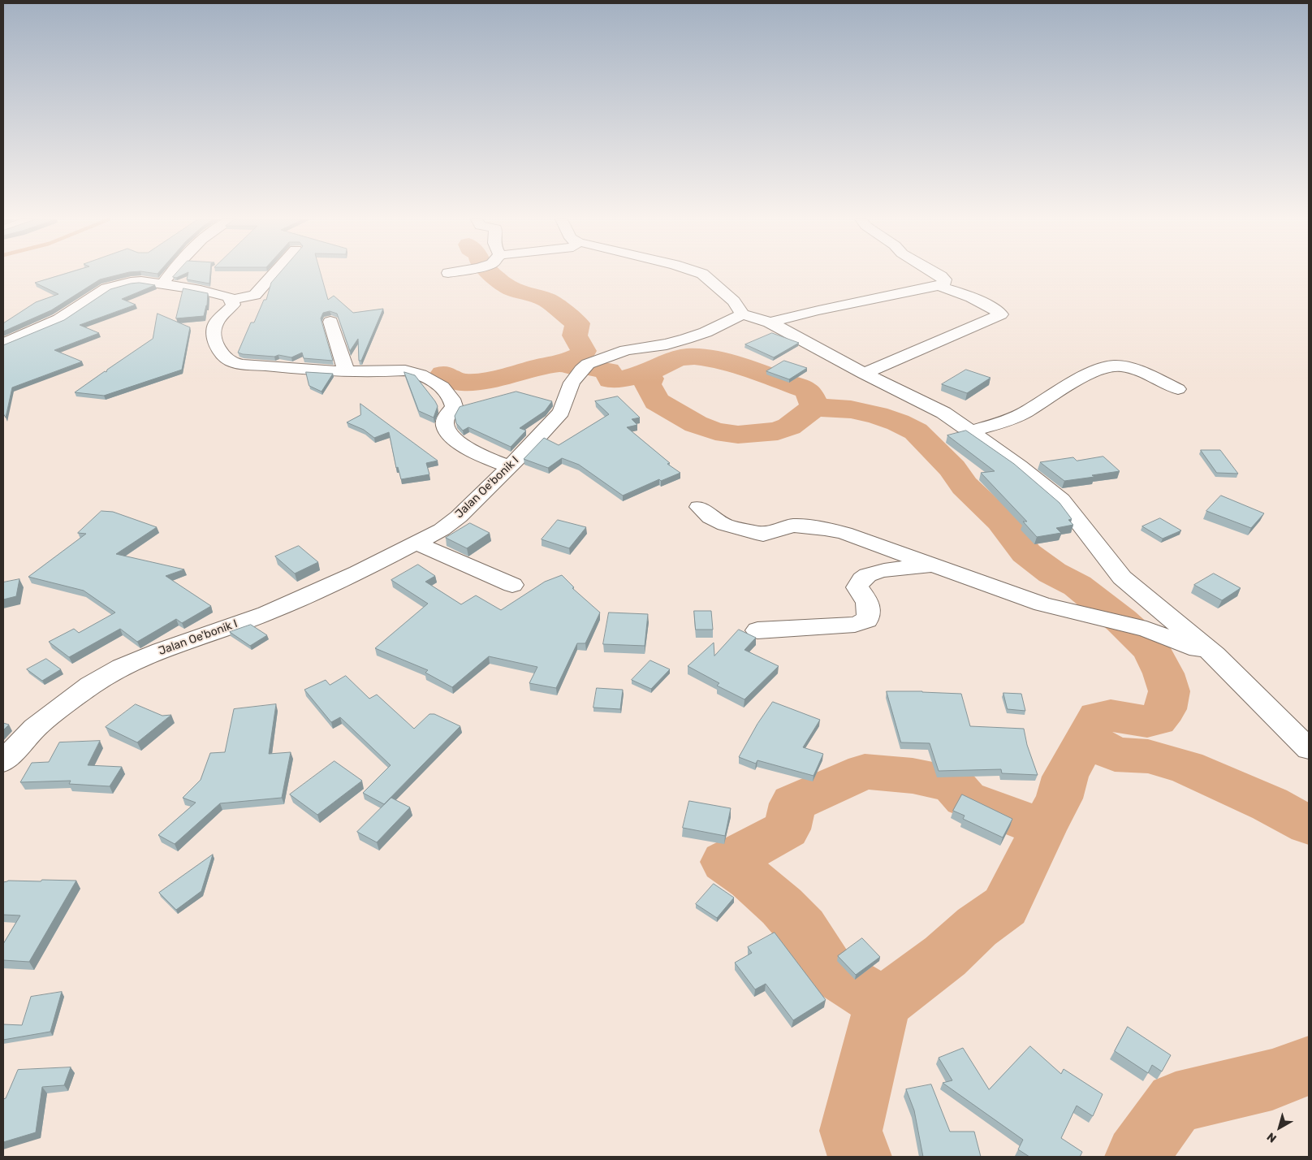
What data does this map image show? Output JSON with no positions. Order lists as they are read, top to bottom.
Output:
{
  "streets": {
    "street": ["Jalan Oe'bonik I"]
  },
  "north": "bottom left"
}
